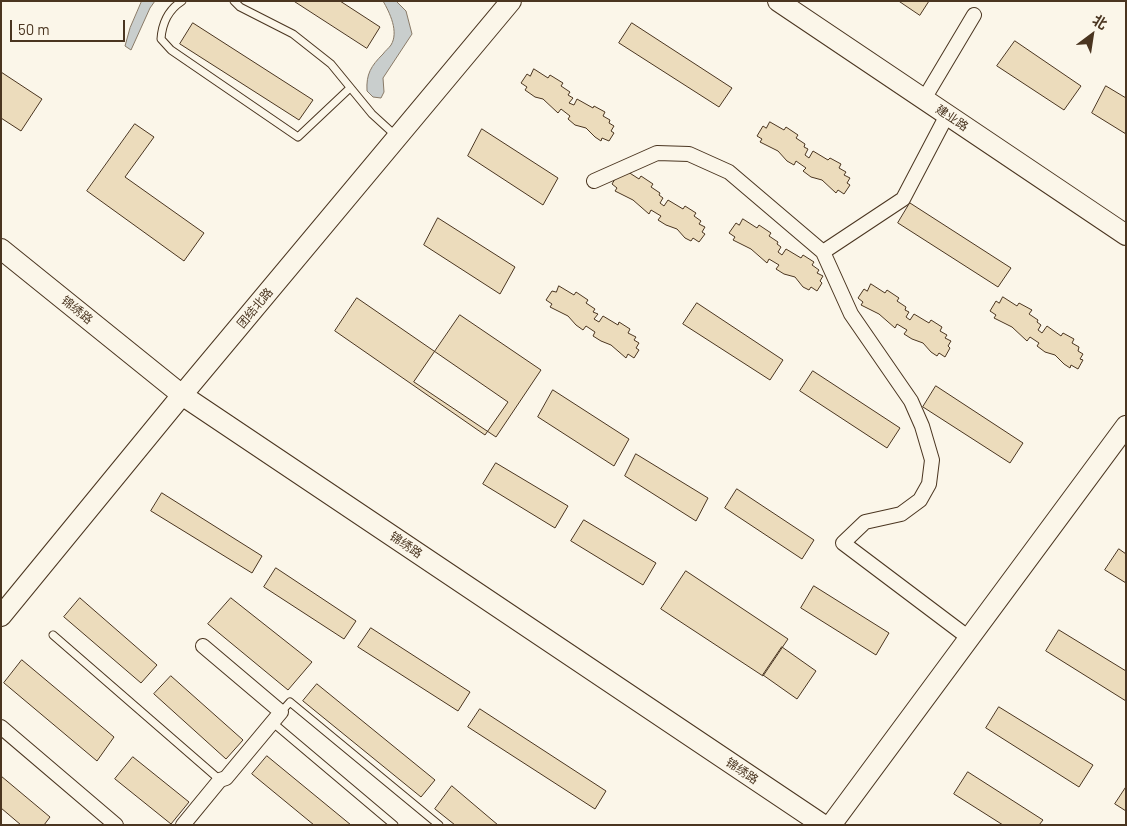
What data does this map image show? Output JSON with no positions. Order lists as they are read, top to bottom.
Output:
{
  "streets": {
    "street": ["建业路", "团结北路", "锦绣路"]
  },
  "crossings": [
    ["团结北路", "锦绣路"]
  ],
  "scale_bar": "50 m",
  "north": "top right"
}
